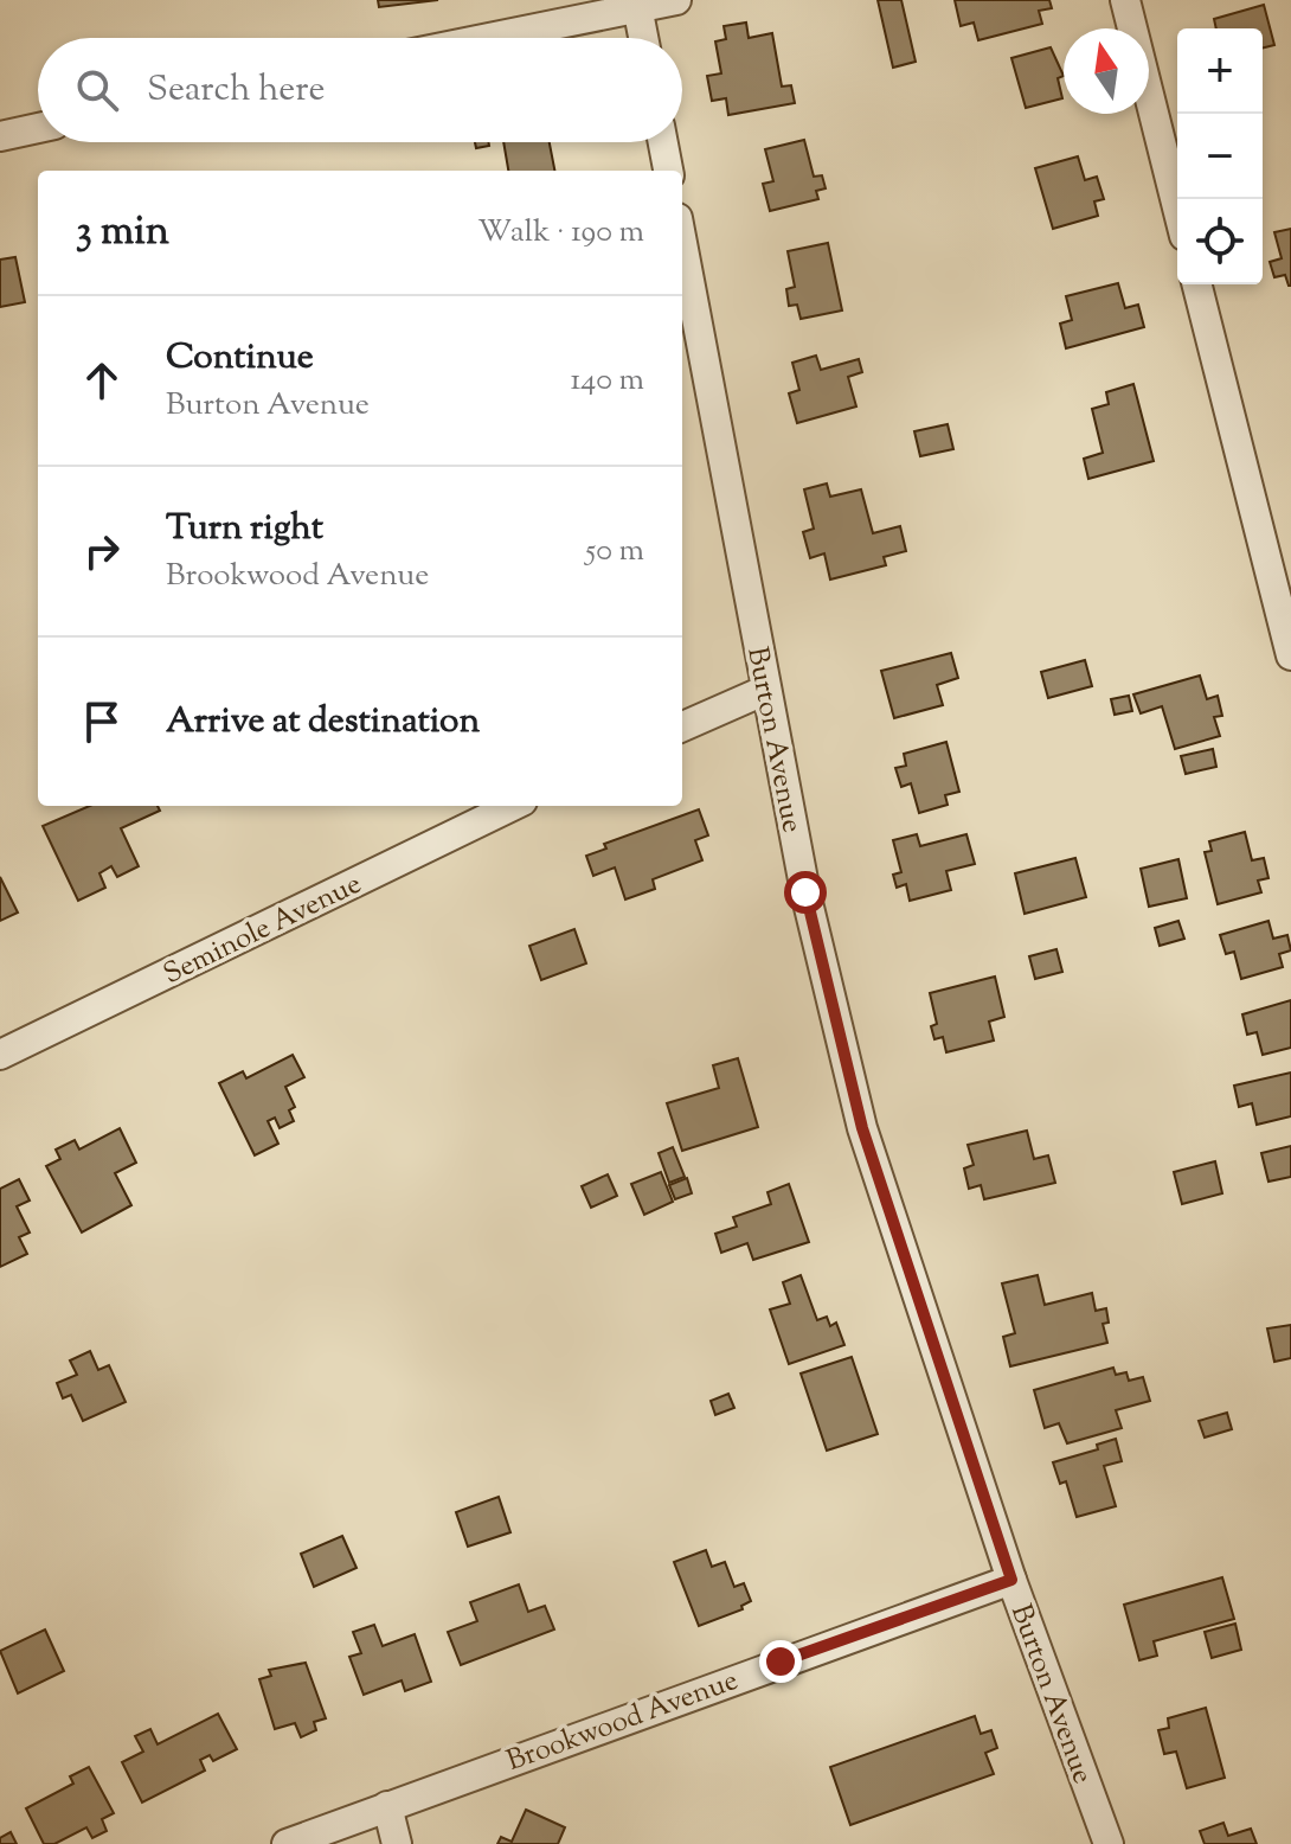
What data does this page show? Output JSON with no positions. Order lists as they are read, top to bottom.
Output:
{
  "streets": {
    "street": ["Burton Avenue", "Seminole Avenue", "Brookwood Avenue"]
  },
  "crossings": [
    ["Burton Avenue", "Brookwood Avenue"]
  ],
  "north": "top",
  "page": {
    "map_buttons": ["+", "−"],
    "search": "Search here",
    "heading": ["3 min", "Walk · 190 m"],
    "list": [
      ["Continue", "Burton Avenue", "140 m"],
      ["Turn right", "Brookwood Avenue", "50 m"],
      "Arrive at destination"
    ]
  }
}
